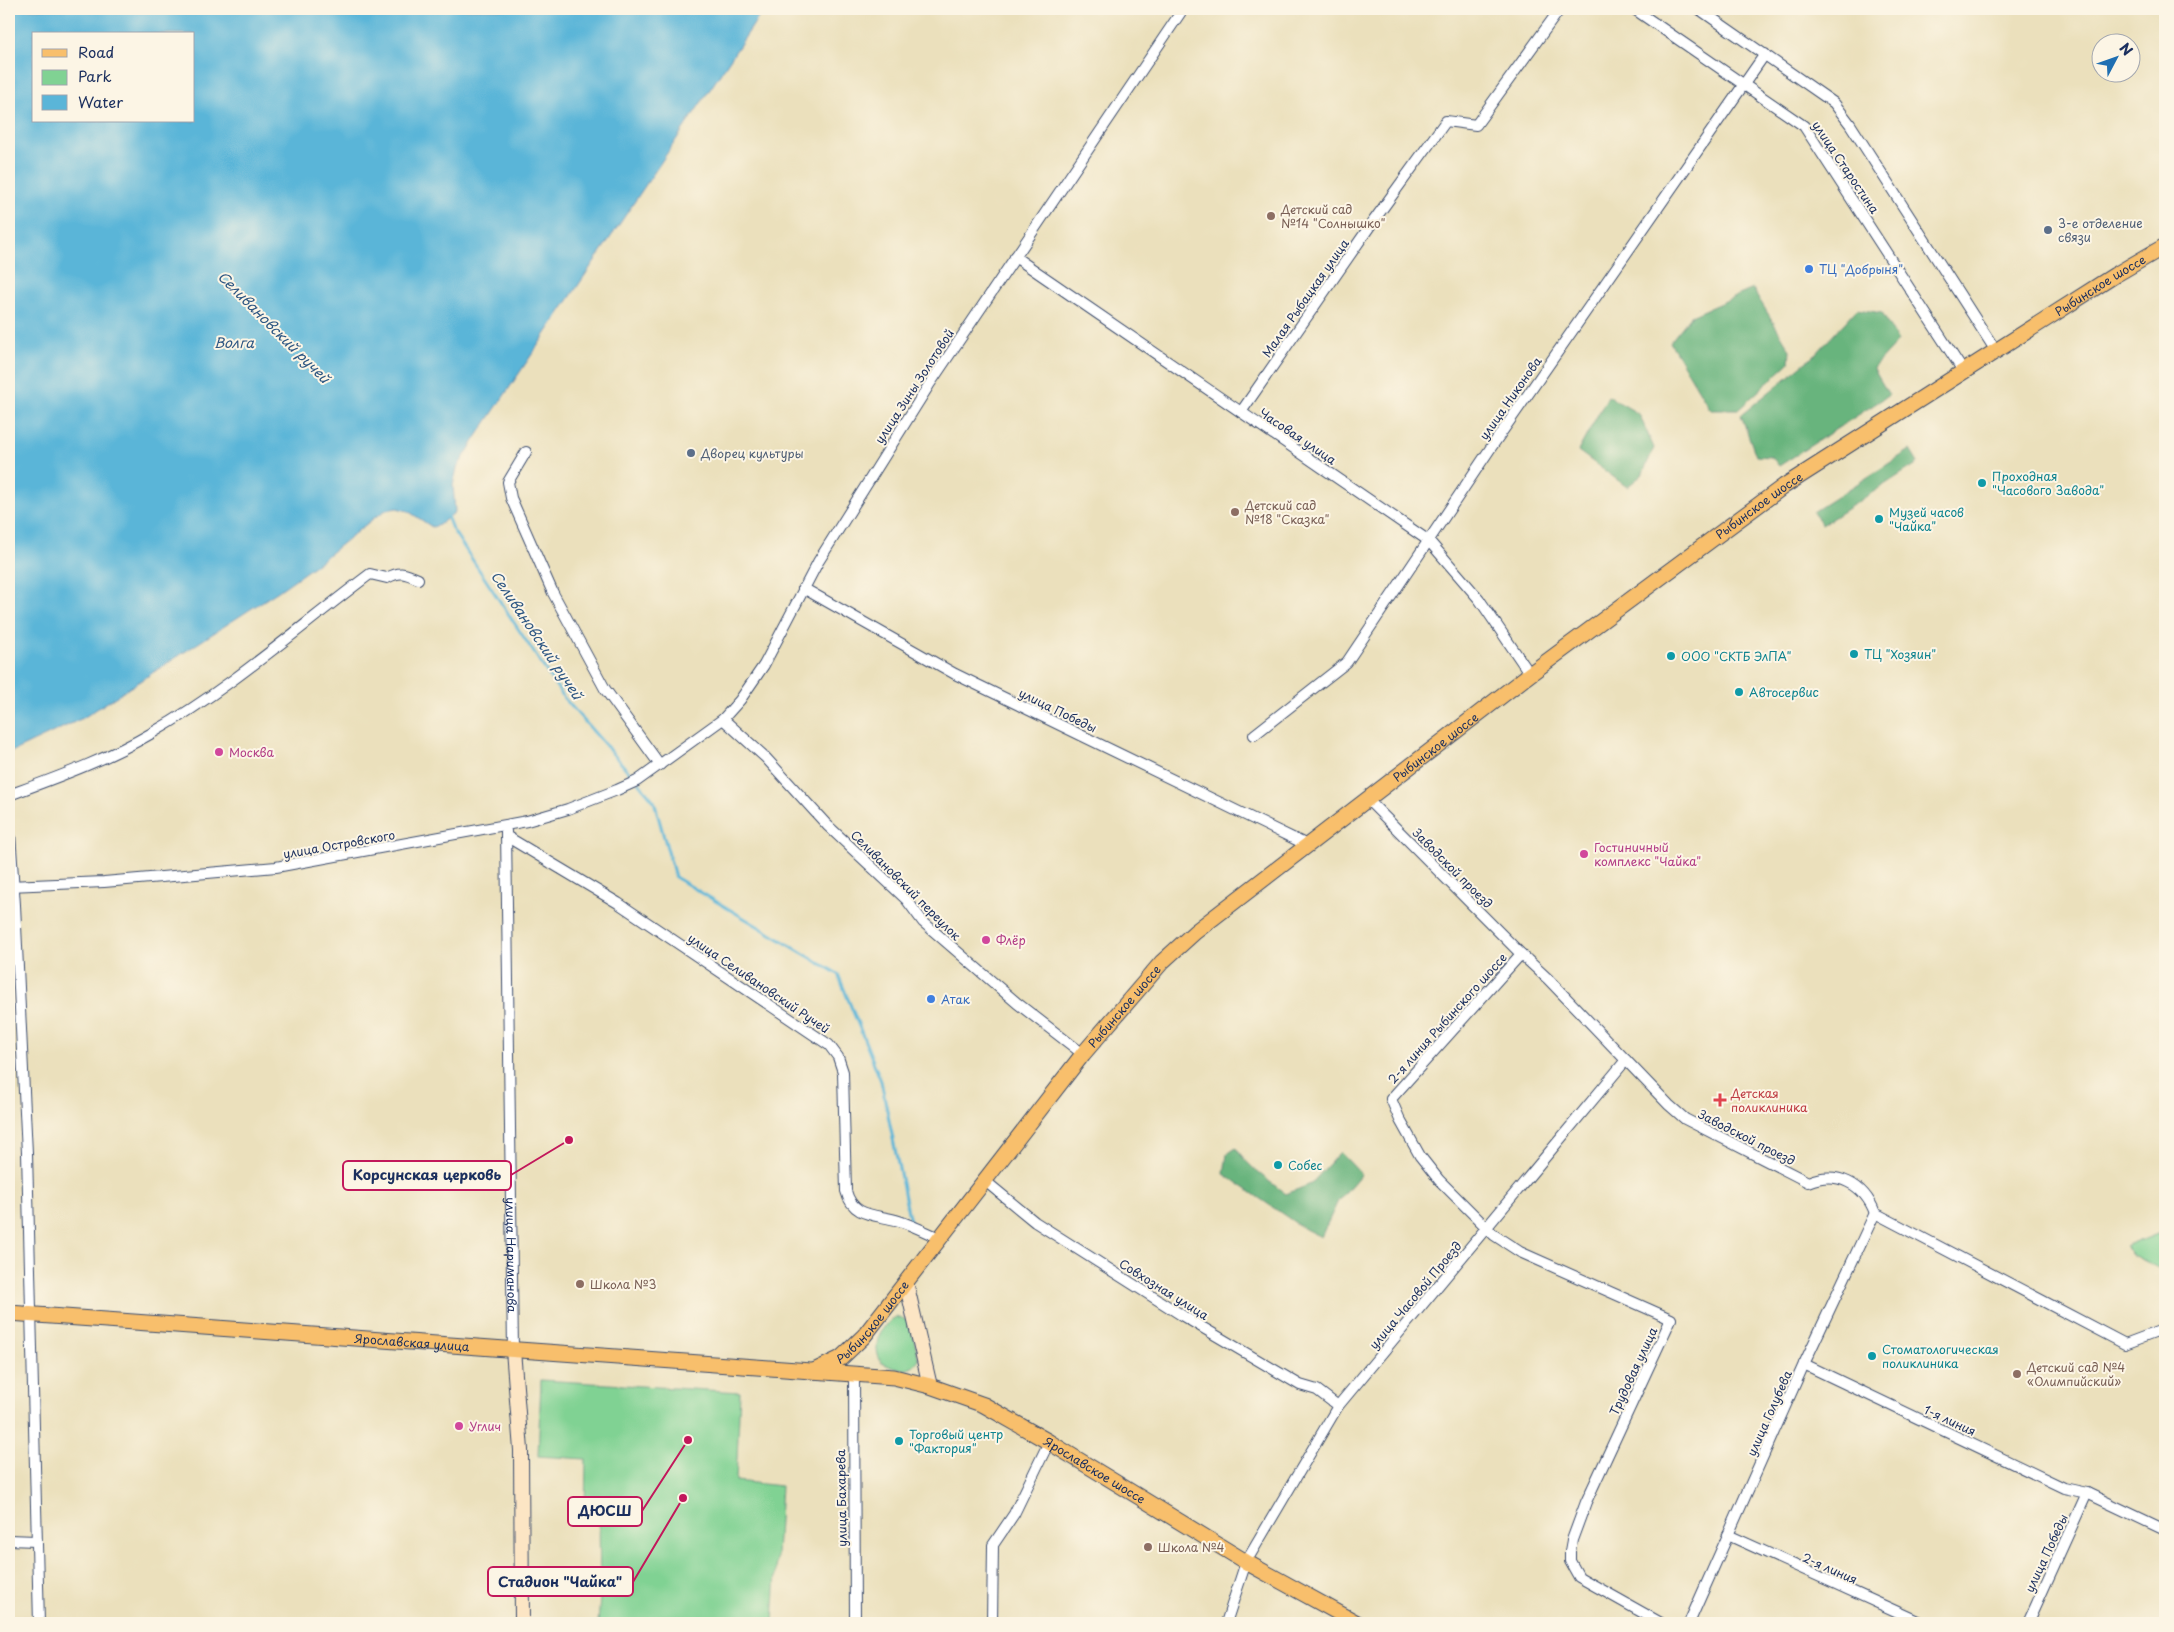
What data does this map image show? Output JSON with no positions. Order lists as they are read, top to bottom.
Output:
{
  "streets": {
    "main road": [
      "Рыбинское шоссе",
      "улица Нариманова",
      "Ярославская улица",
      "Ярославское шоссе"
    ],
    "street": [
      "улица Старостина",
      "Малая Рыбацкая улица",
      "улица Зины Золотовой",
      "улица Никонова",
      "Часовая улица",
      "улица Победы",
      "улица Островского",
      "Заводской проезд",
      "Селивановский переулок",
      "улица Селивановский Ручей",
      "2-я линия Рыбинского шоссе",
      "Совхозная улица",
      "улица Часовой Проезд",
      "Трудовая улица",
      "улица Голубева",
      "1-я линия",
      "улица Бахарева",
      "2-я линия"
    ]
  },
  "crossings": [
    ["улица Старостина", "Рыбинское шоссе"],
    ["улица Старостина", "улица Никонова"],
    ["Рыбинское шоссе", "Часовая улица"],
    ["Рыбинское шоссе", "улица Победы"],
    ["Рыбинское шоссе", "Заводской проезд"],
    ["Рыбинское шоссе", "Селивановский переулок"],
    ["Рыбинское шоссе", "улица Селивановский Ручей"],
    ["Рыбинское шоссе", "Совхозная улица"],
    ["Рыбинское шоссе", "Ярославская улица"],
    ["Рыбинское шоссе", "Ярославское шоссе"],
    ["Малая Рыбацкая улица", "Часовая улица"],
    ["улица Зины Золотовой", "Часовая улица"],
    ["улица Зины Золотовой", "улица Победы"],
    ["улица Зины Золотовой", "улица Островского"],
    ["улица Зины Золотовой", "Селивановский переулок"],
    ["улица Никонова", "Часовая улица"],
    ["улица Победы", "1-я линия"],
    ["улица Островского", "улица Нариманова"],
    ["Заводской проезд", "2-я линия Рыбинского шоссе"],
    ["Заводской проезд", "улица Часовой Проезд"],
    ["Заводской проезд", "улица Голубева"],
    ["улица Селивановский Ручей", "улица Нариманова"],
    ["2-я линия Рыбинского шоссе", "Трудовая улица"],
    ["улица Нариманова", "Ярославская улица"],
    ["Совхозная улица", "улица Часовой Проезд"],
    ["улица Часовой Проезд", "Трудовая улица"],
    ["улица Часовой Проезд", "Ярославское шоссе"],
    ["Ярославская улица", "Ярославское шоссе"],
    ["улица Голубева", "1-я линия"],
    ["улица Голубева", "2-я линия"],
    ["Ярославское шоссе", "улица Бахарева"]
  ],
  "water": ["Селивановский ручей", "Волга"],
  "places": {
    "other": [
      "Детский сад №14 \"Солнышко\"",
      "3-е отделение связи",
      "ТЦ \"Добрыня\"",
      "Дворец культуры",
      "Проходная \"Часового 3авода\"",
      "Детский сад №18 \"Сказка\"",
      "Музей часов \"Чайка\"",
      "ТЦ \"Хозяин\"",
      "ООО \"СКТБ ЭлПА\"",
      "Автосервис",
      "Москва",
      "Гостиничный комплекс \"Чайка\"",
      "Флёр",
      "Атак",
      "Корсунская церковь",
      "Собес",
      "Школа №3",
      "Стоматологическая поликлиника",
      "Детский сад №4 «Олимпийский»",
      "Углич",
      "ДЮСШ",
      "Торговый центр \"Фактория\"",
      "Стадион \"Чайка\"",
      "Школа №4"
    ],
    "health": ["Детская поликлиника"]
  },
  "legend": ["Road", "Park", "Water"],
  "north": "top right"
}
